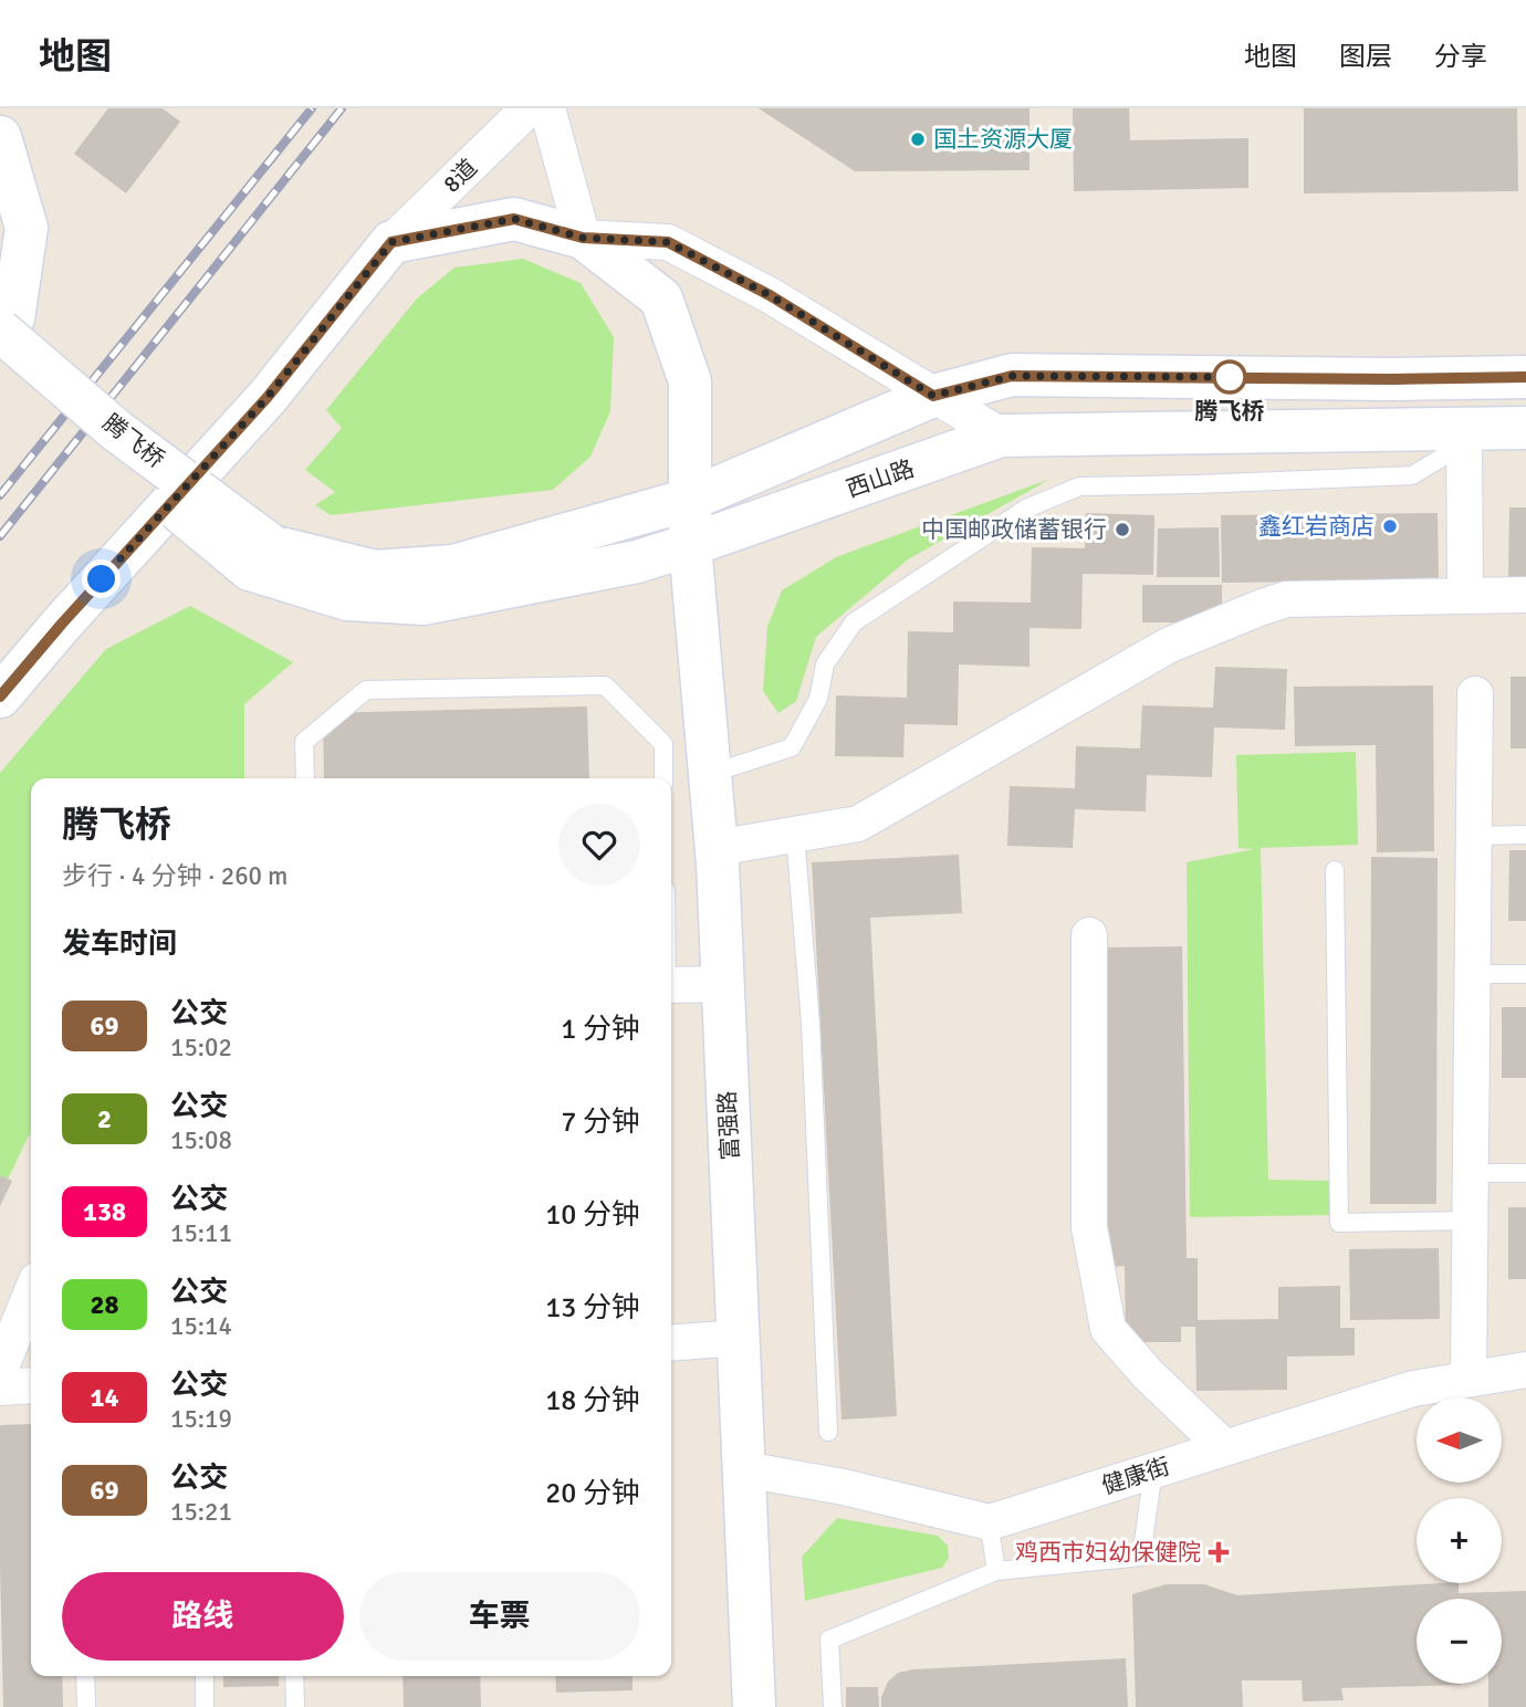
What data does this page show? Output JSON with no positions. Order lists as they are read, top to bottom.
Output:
{
  "streets": {
    "main road": ["腾飞桥", "西山路", "富强路"],
    "street": ["8道", "健康街"]
  },
  "crossings": [
    ["腾飞桥", "西山路"],
    ["西山路", "富强路"]
  ],
  "places": {
    "other": [
      "国土资源大厦",
      "腾飞桥",
      "鑫红岩商店",
      "中国邮政储蓄银行"
    ],
    "health": ["鸡西市妇幼保健院"]
  },
  "lines": ["bus line 69"],
  "north": "left",
  "page": {
    "header": "地图",
    "nav": ["地图", "图层", "分享"],
    "heading": [
      ["腾飞桥", "步行 · 4 分钟 · 260 m"],
      "发车时间"
    ],
    "list": [
      {
        "mark": "69",
        "name": "公交",
        "note": "15:02",
        "value": "1 分钟"
      },
      {
        "mark": "2",
        "name": "公交",
        "note": "15:08",
        "value": "7 分钟"
      },
      {
        "mark": "138",
        "name": "公交",
        "note": "15:11",
        "value": "10 分钟"
      },
      {
        "mark": "28",
        "name": "公交",
        "note": "15:14",
        "value": "13 分钟"
      },
      {
        "mark": "14",
        "name": "公交",
        "note": "15:19",
        "value": "18 分钟"
      },
      {
        "mark": "69",
        "name": "公交",
        "note": "15:21",
        "value": "20 分钟"
      }
    ],
    "map_buttons": ["+", "−"],
    "buttons": ["路线", "车票"]
  }
}
